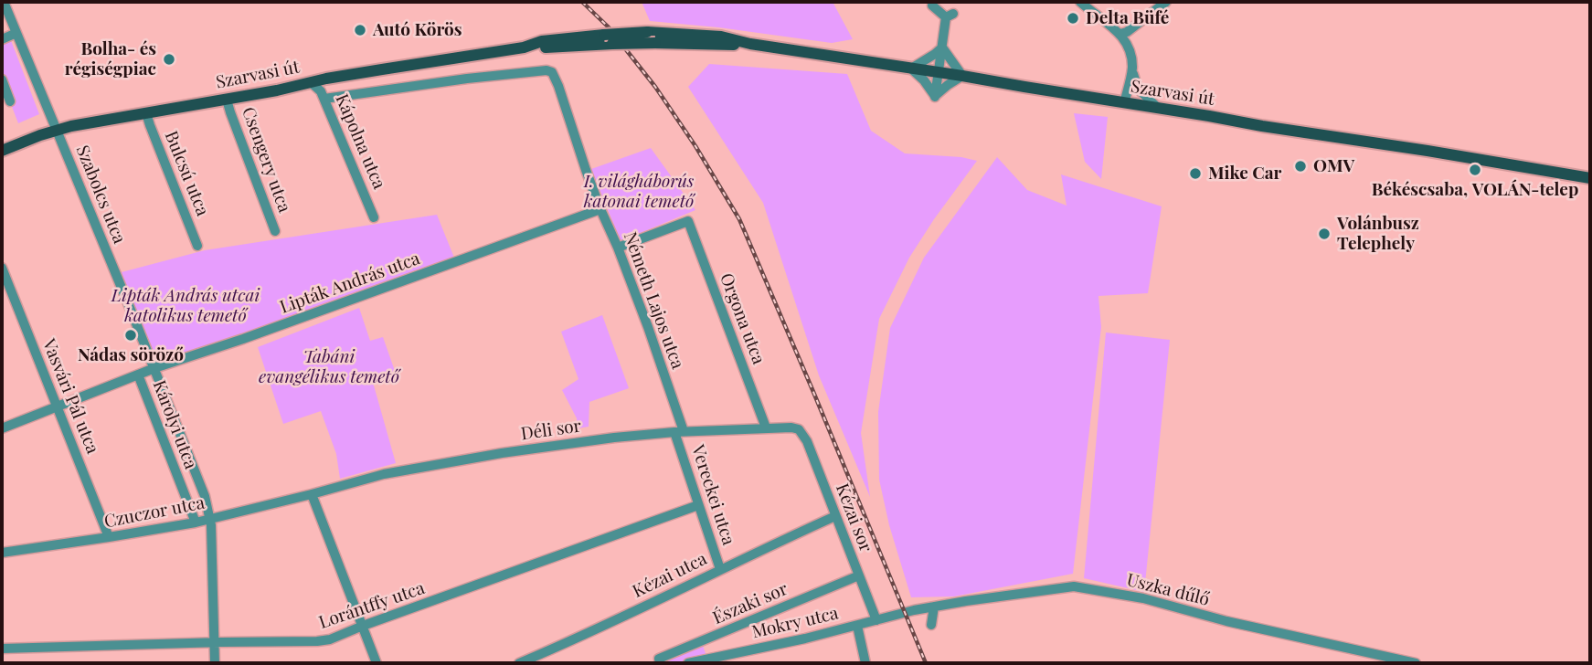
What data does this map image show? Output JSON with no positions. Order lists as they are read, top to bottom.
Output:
{
  "streets": {
    "main road": ["Szarvasi út"],
    "street": [
      "Kápolna utca",
      "Csengery utca",
      "Bulcsú utca",
      "Szabolcs utca",
      "Lipták András utca",
      "Németh Lajos utca",
      "Orgona utca",
      "Vasvári Pál utca",
      "Károlyi utca",
      "Déli sor",
      "Vereckei utca",
      "Czuczor utca",
      "Kézai sor",
      "Kézai utca",
      "Uszka dűlő",
      "Északi sor",
      "Lorántffy utca",
      "Mokry utca"
    ]
  },
  "crossings": [
    ["Szarvasi út", "Kápolna utca"],
    ["Szarvasi út", "Csengery utca"],
    ["Szarvasi út", "Bulcsú utca"],
    ["Szarvasi út", "Szabolcs utca"],
    ["Kápolna utca", "Németh Lajos utca"],
    ["Szabolcs utca", "Lipták András utca"],
    ["Szabolcs utca", "Czuczor utca"],
    ["Lipták András utca", "Németh Lajos utca"],
    ["Lipták András utca", "Vasvári Pál utca"],
    ["Lipták András utca", "Károlyi utca"],
    ["Németh Lajos utca", "Orgona utca"],
    ["Németh Lajos utca", "Déli sor"],
    ["Németh Lajos utca", "Vereckei utca"],
    ["Orgona utca", "Déli sor"],
    ["Vasvári Pál utca", "Czuczor utca"],
    ["Károlyi utca", "Czuczor utca"],
    ["Déli sor", "Vereckei utca"],
    ["Déli sor", "Czuczor utca"],
    ["Déli sor", "Kézai sor"],
    ["Vereckei utca", "Kézai utca"],
    ["Vereckei utca", "Lorántffy utca"],
    ["Kézai sor", "Kézai utca"],
    ["Kézai sor", "Északi sor"],
    ["Kézai sor", "Mokry utca"],
    ["Uszka dűlő", "Mokry utca"]
  ],
  "parks": ["I. világháborús katonai temető", "Lipták András utcai katolikus temető", "Tabáni evangélikus temető"],
  "places": [
    "Delta Büfé",
    "Autó Körös",
    "Bolha- és régiségpiac",
    "OMV",
    "Békéscsaba, VOLÁN-telep",
    "Mike Car",
    "Volánbusz Telephely",
    "Nádas söröző"
  ]
}
